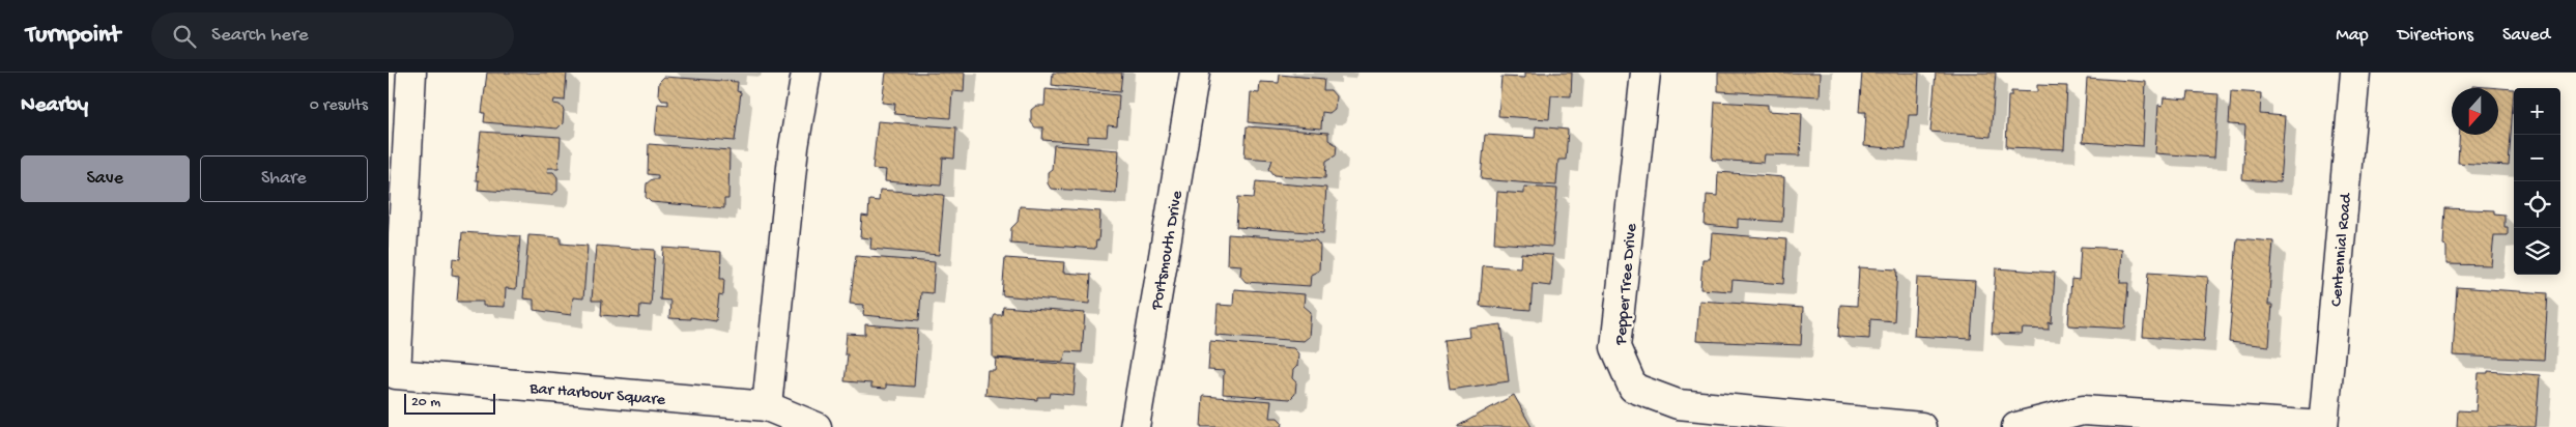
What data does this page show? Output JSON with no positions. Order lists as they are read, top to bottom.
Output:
{
  "streets": {
    "street": [
      "Portsmouth Drive",
      "Centennial Road",
      "Pepper Tree Drive",
      "Bar Harbour Square"
    ]
  },
  "scale_bar": "20 m",
  "north": "bottom",
  "page": {
    "header": "Turnpoint",
    "search": "Search here",
    "nav": ["Map", "Directions", "Saved"],
    "heading": ["Nearby", "0 results"],
    "map_buttons": ["+", "−"],
    "buttons": ["Save", "Share"],
    "scale": "20 m"
  }
}
